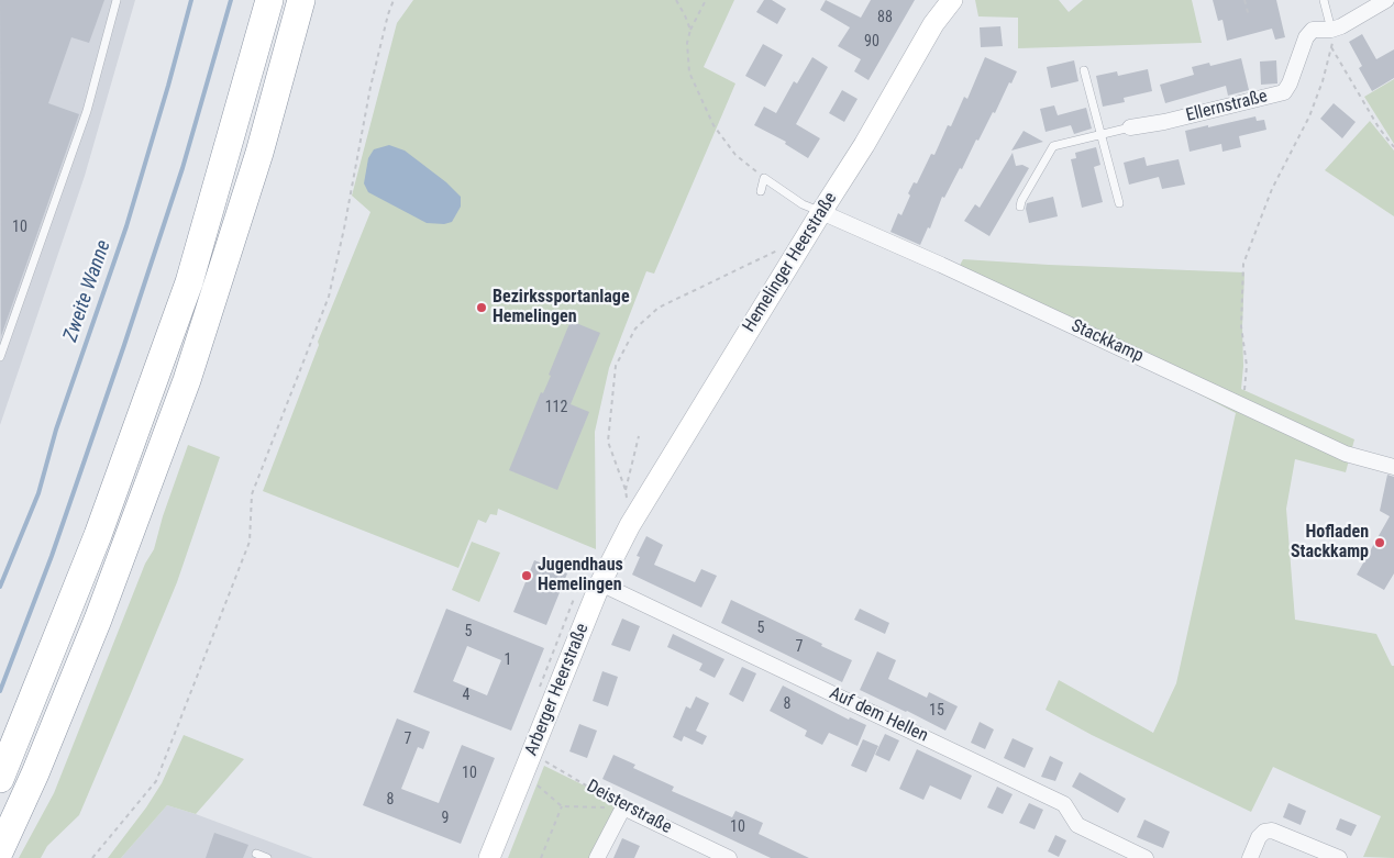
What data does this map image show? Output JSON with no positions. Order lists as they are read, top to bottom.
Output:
{
  "streets": {
    "main road": ["Hemelinger Heerstraße", "Arberger Heerstraße"],
    "street": [
      "Ellernstraße",
      "Stackkamp",
      "Auf dem Hellen",
      "Deisterstraße"
    ]
  },
  "crossings": [
    ["Hemelinger Heerstraße", "Stackkamp"],
    ["Hemelinger Heerstraße", "Arberger Heerstraße"],
    ["Arberger Heerstraße", "Auf dem Hellen"],
    ["Arberger Heerstraße", "Deisterstraße"]
  ],
  "water": ["Zweite Wanne"],
  "places": ["Bezirkssportanlage Hemelingen", "Hofladen Stackkamp", "Jugendhaus Hemelingen"],
  "house_numbers": [
    "88",
    "90",
    "10",
    "112",
    "5",
    "5",
    "7",
    "1",
    "4",
    "8",
    "15",
    "7",
    "10",
    "8",
    "9",
    "10"
  ]
}
